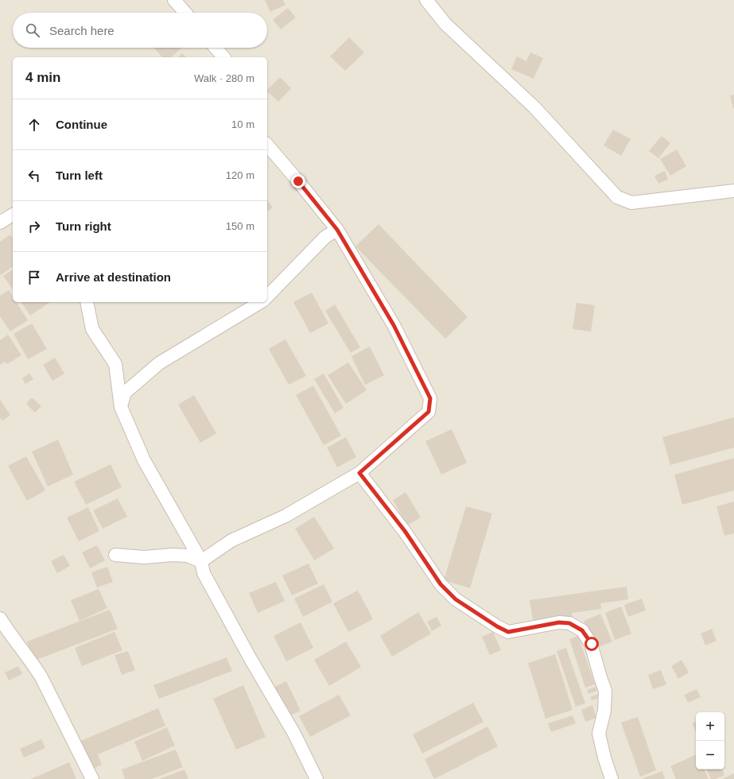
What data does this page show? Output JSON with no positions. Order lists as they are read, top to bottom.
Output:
{
  "page": {
    "search": "Search here",
    "heading": ["4 min", "Walk · 280 m"],
    "list": [
      ["Continue", "10 m"],
      ["Turn left", "120 m"],
      ["Turn right", "150 m"],
      "Arrive at destination"
    ],
    "map_buttons": ["+", "−"]
  }
}
